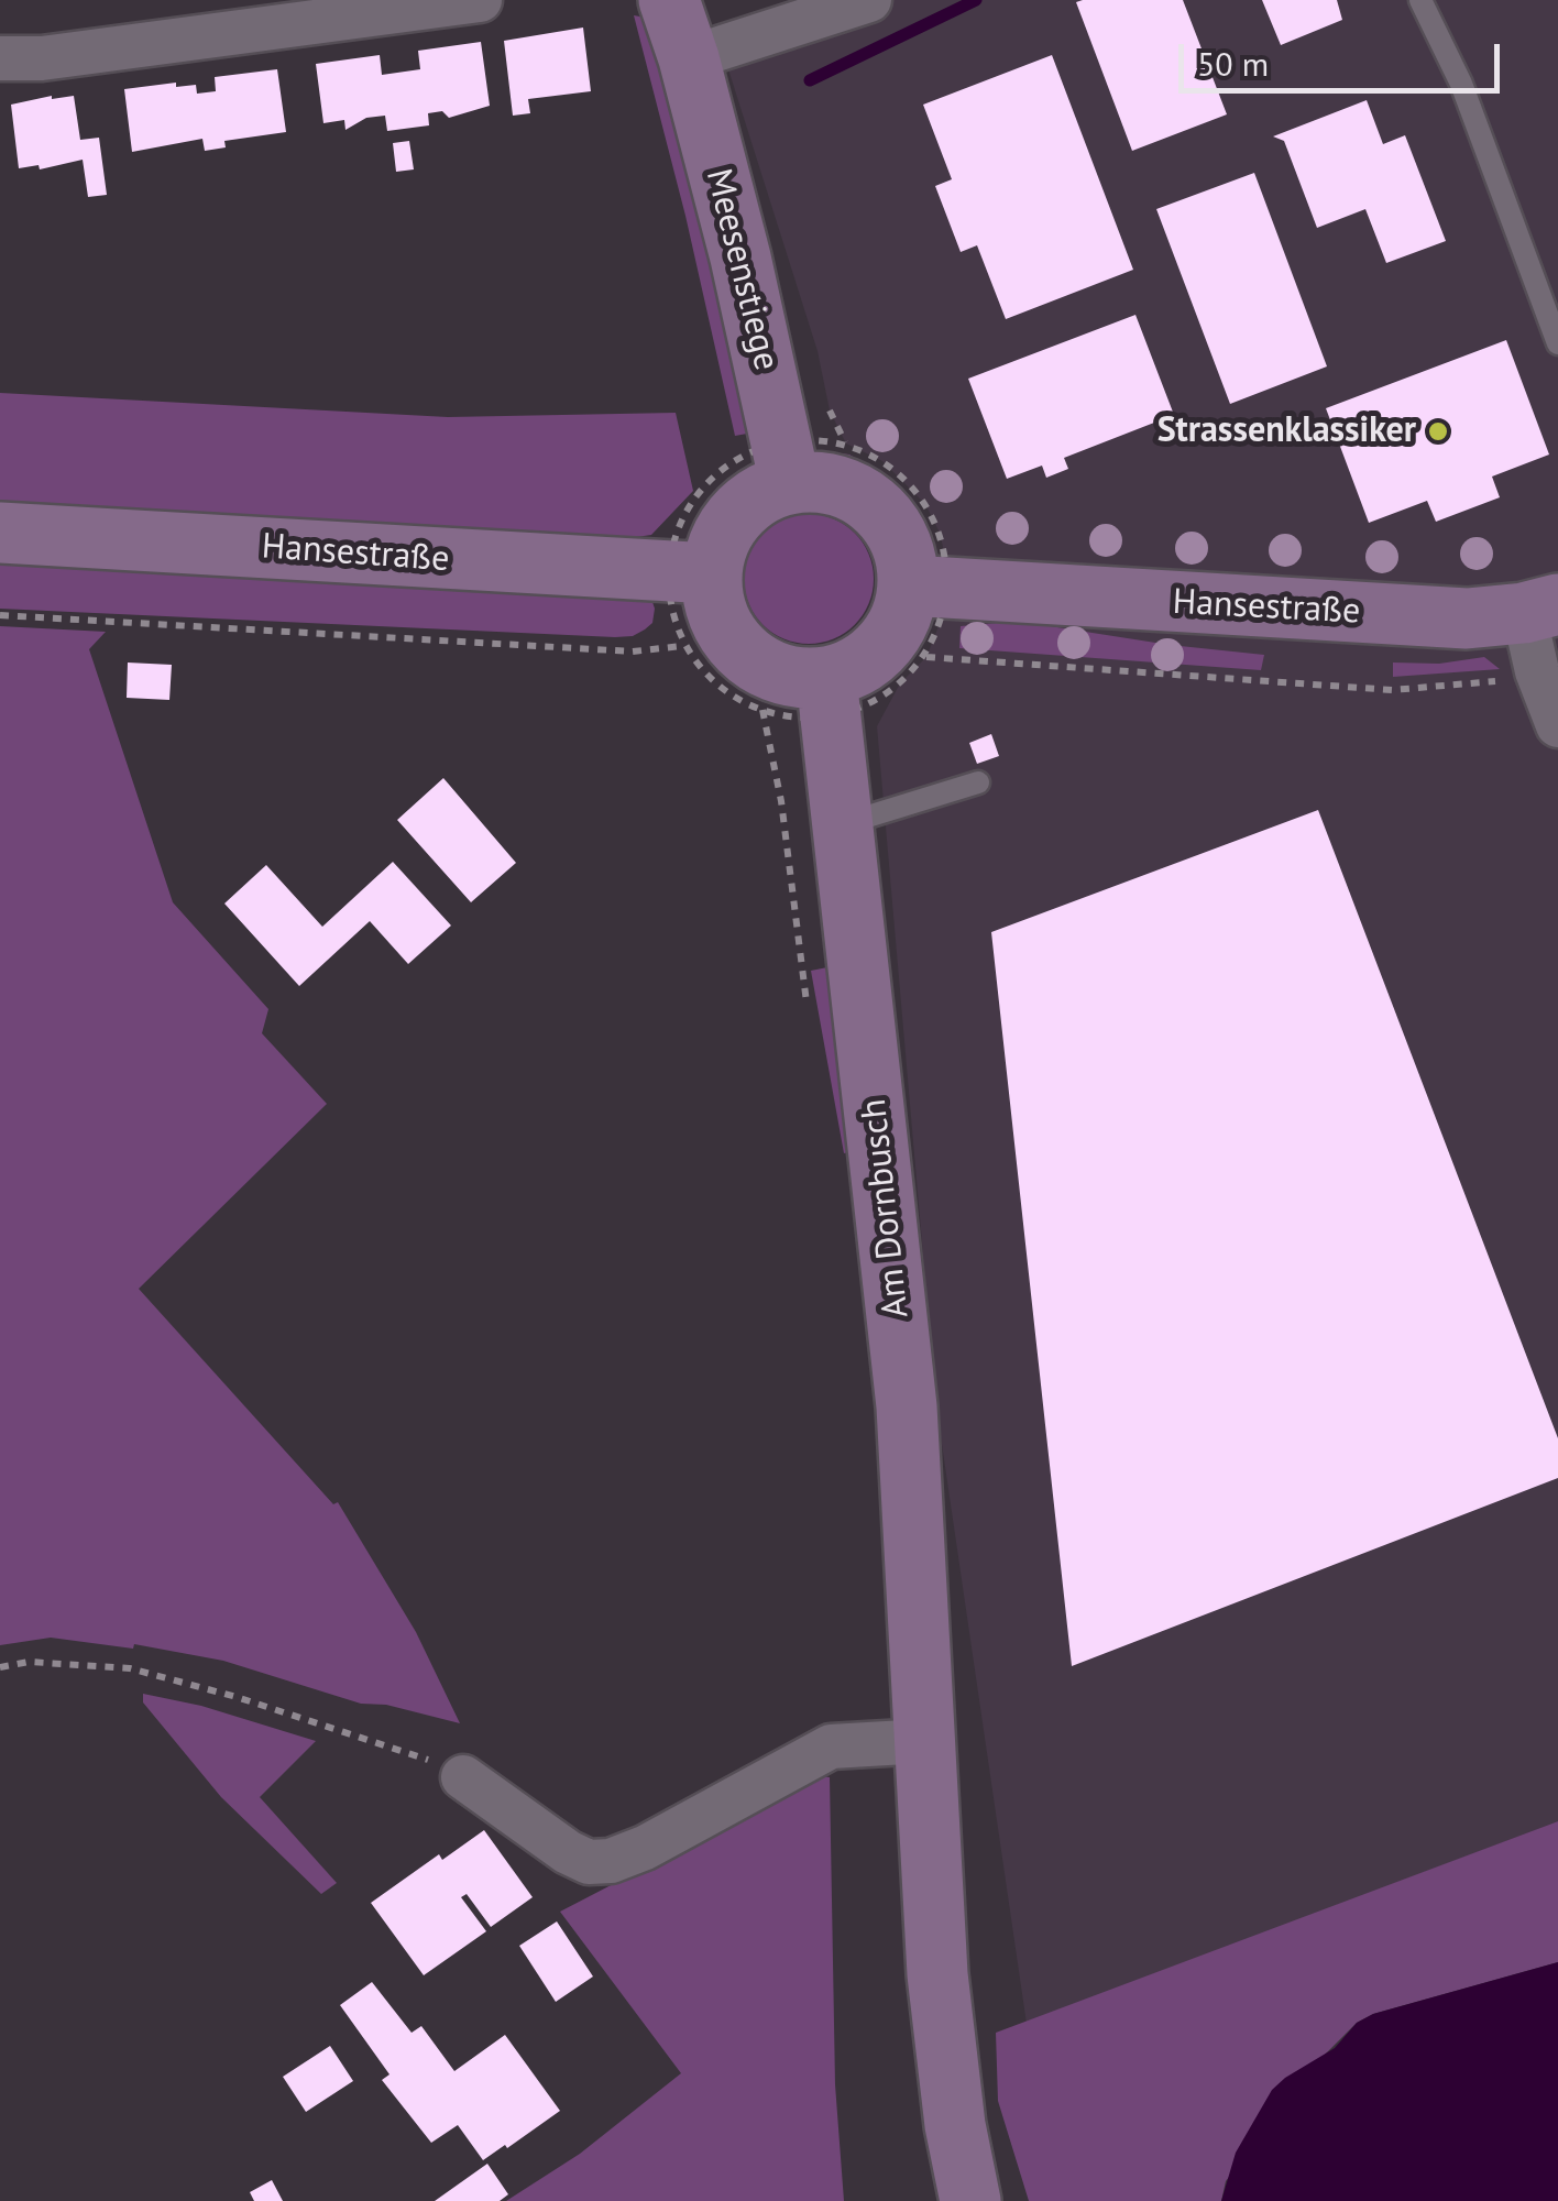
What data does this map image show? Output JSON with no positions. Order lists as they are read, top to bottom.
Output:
{
  "streets": {
    "street": ["Meesenstiege", "Hansestraße", "Am Dornbusch"]
  },
  "crossings": [
    ["Meesenstiege", "Hansestraße"],
    ["Meesenstiege", "Am Dornbusch"],
    ["Hansestraße", "Am Dornbusch"]
  ],
  "places": ["Strassenklassiker"],
  "scale_bar": "50 m"
}
